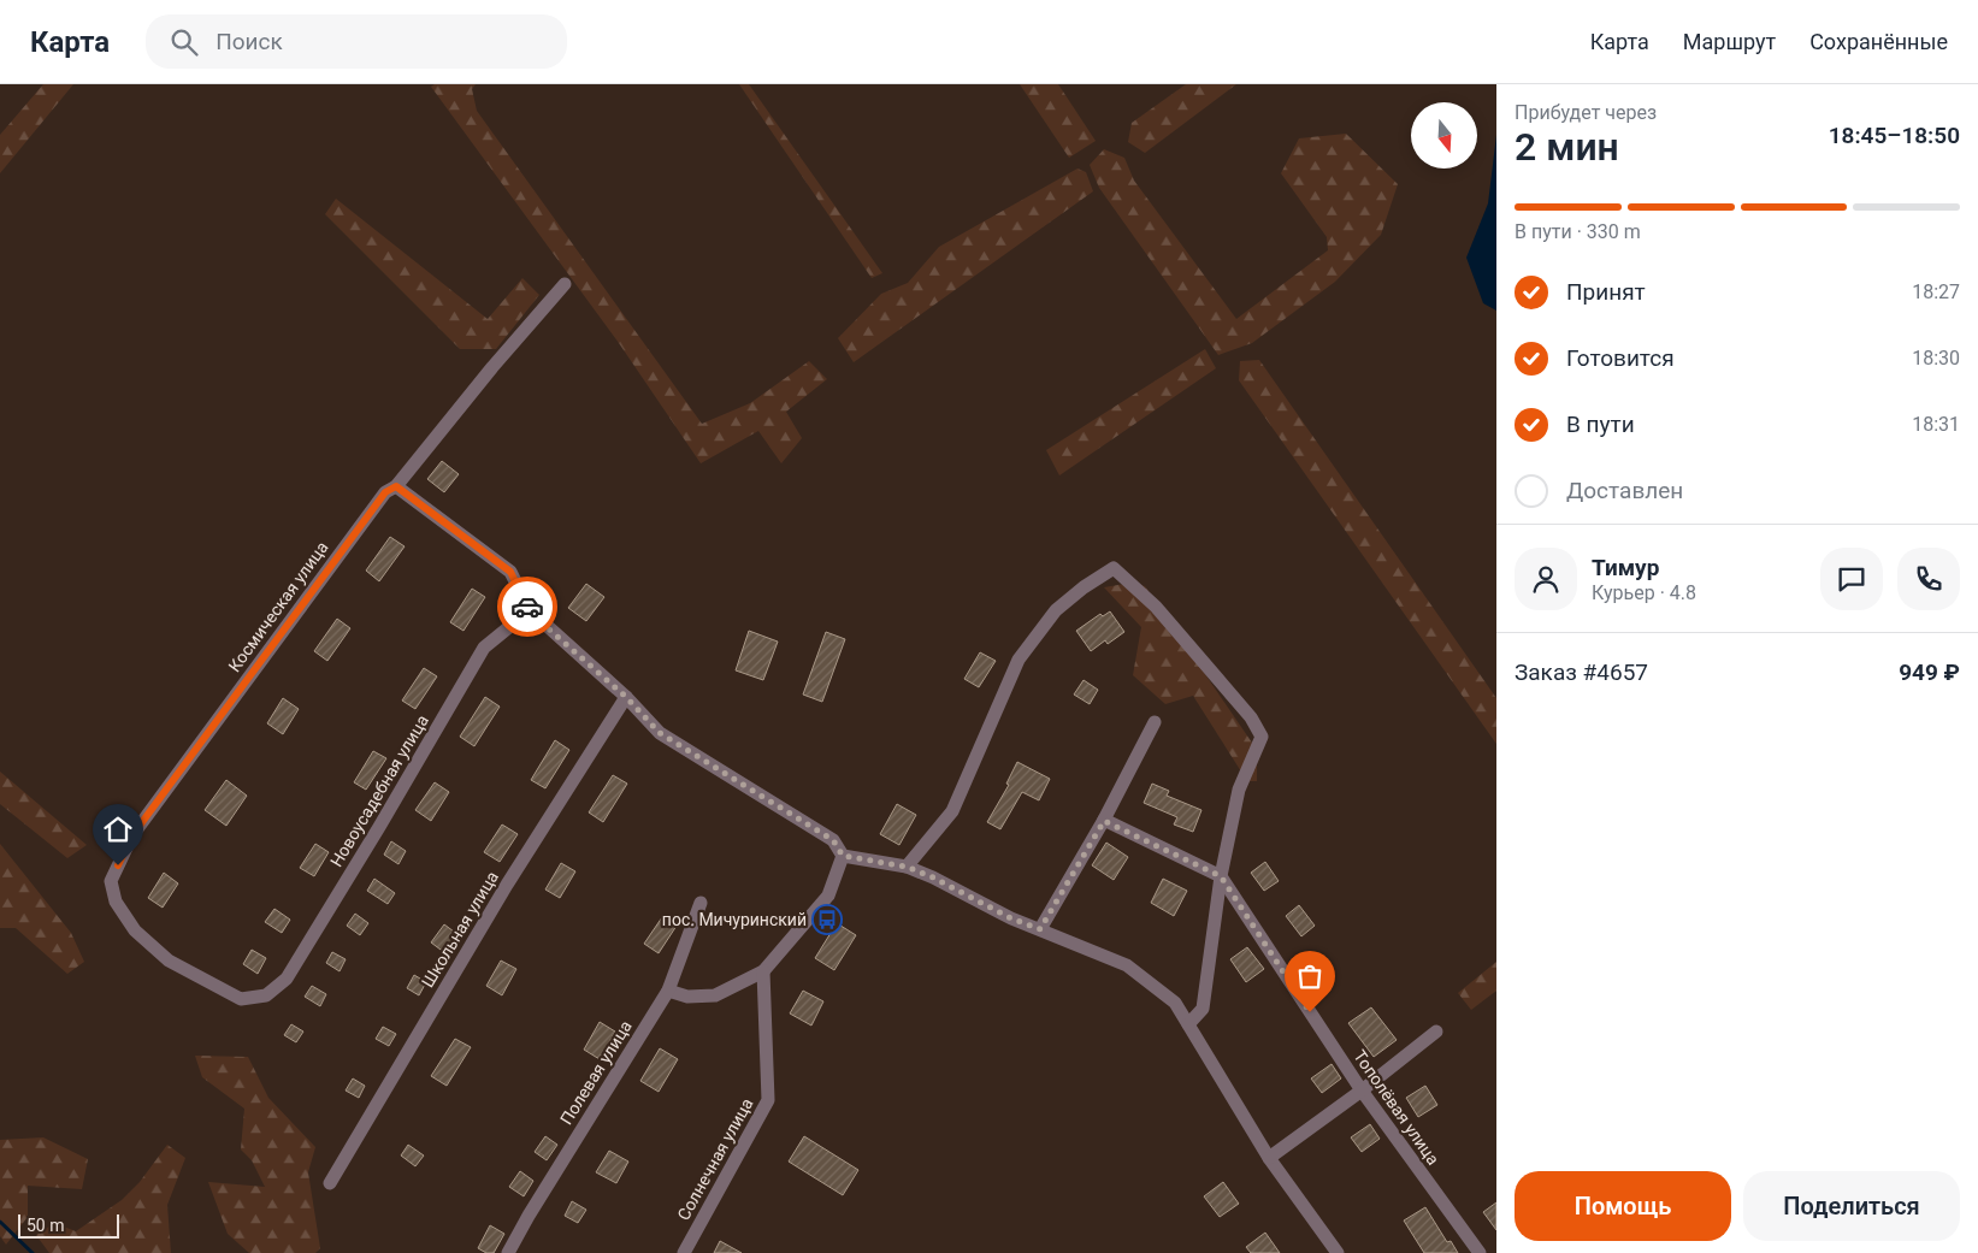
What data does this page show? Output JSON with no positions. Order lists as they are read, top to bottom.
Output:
{
  "streets": {
    "street": [
      "Космическая улица",
      "Новоусадебная улица",
      "Школьная улица",
      "Полевая улица",
      "Тополёвая улица",
      "Солнечная улица"
    ]
  },
  "crossings": [
    ["Космическая улица", "Новоусадебная улица"]
  ],
  "places": {
    "bus stop": ["пос. Мичуринский"]
  },
  "scale_bar": "50 m",
  "north": "bottom",
  "page": {
    "header": "Карта",
    "search": "Поиск",
    "nav": ["Карта", "Маршрут", "Сохранённые"],
    "heading": ["2 мин", "Прибудет через", "18:45–18:50"],
    "panel": [
      "Тимур",
      "Курьер · 4.8",
      "Заказ #4657",
      "949 ₽"
    ],
    "bar": "В пути · 330 m",
    "list": [
      ["Принят", "18:27"],
      ["Готовится", "18:30"],
      ["В пути", "18:31"],
      "Доставлен"
    ],
    "buttons": ["Помощь", "Поделиться"],
    "scale": "50 m"
  }
}
